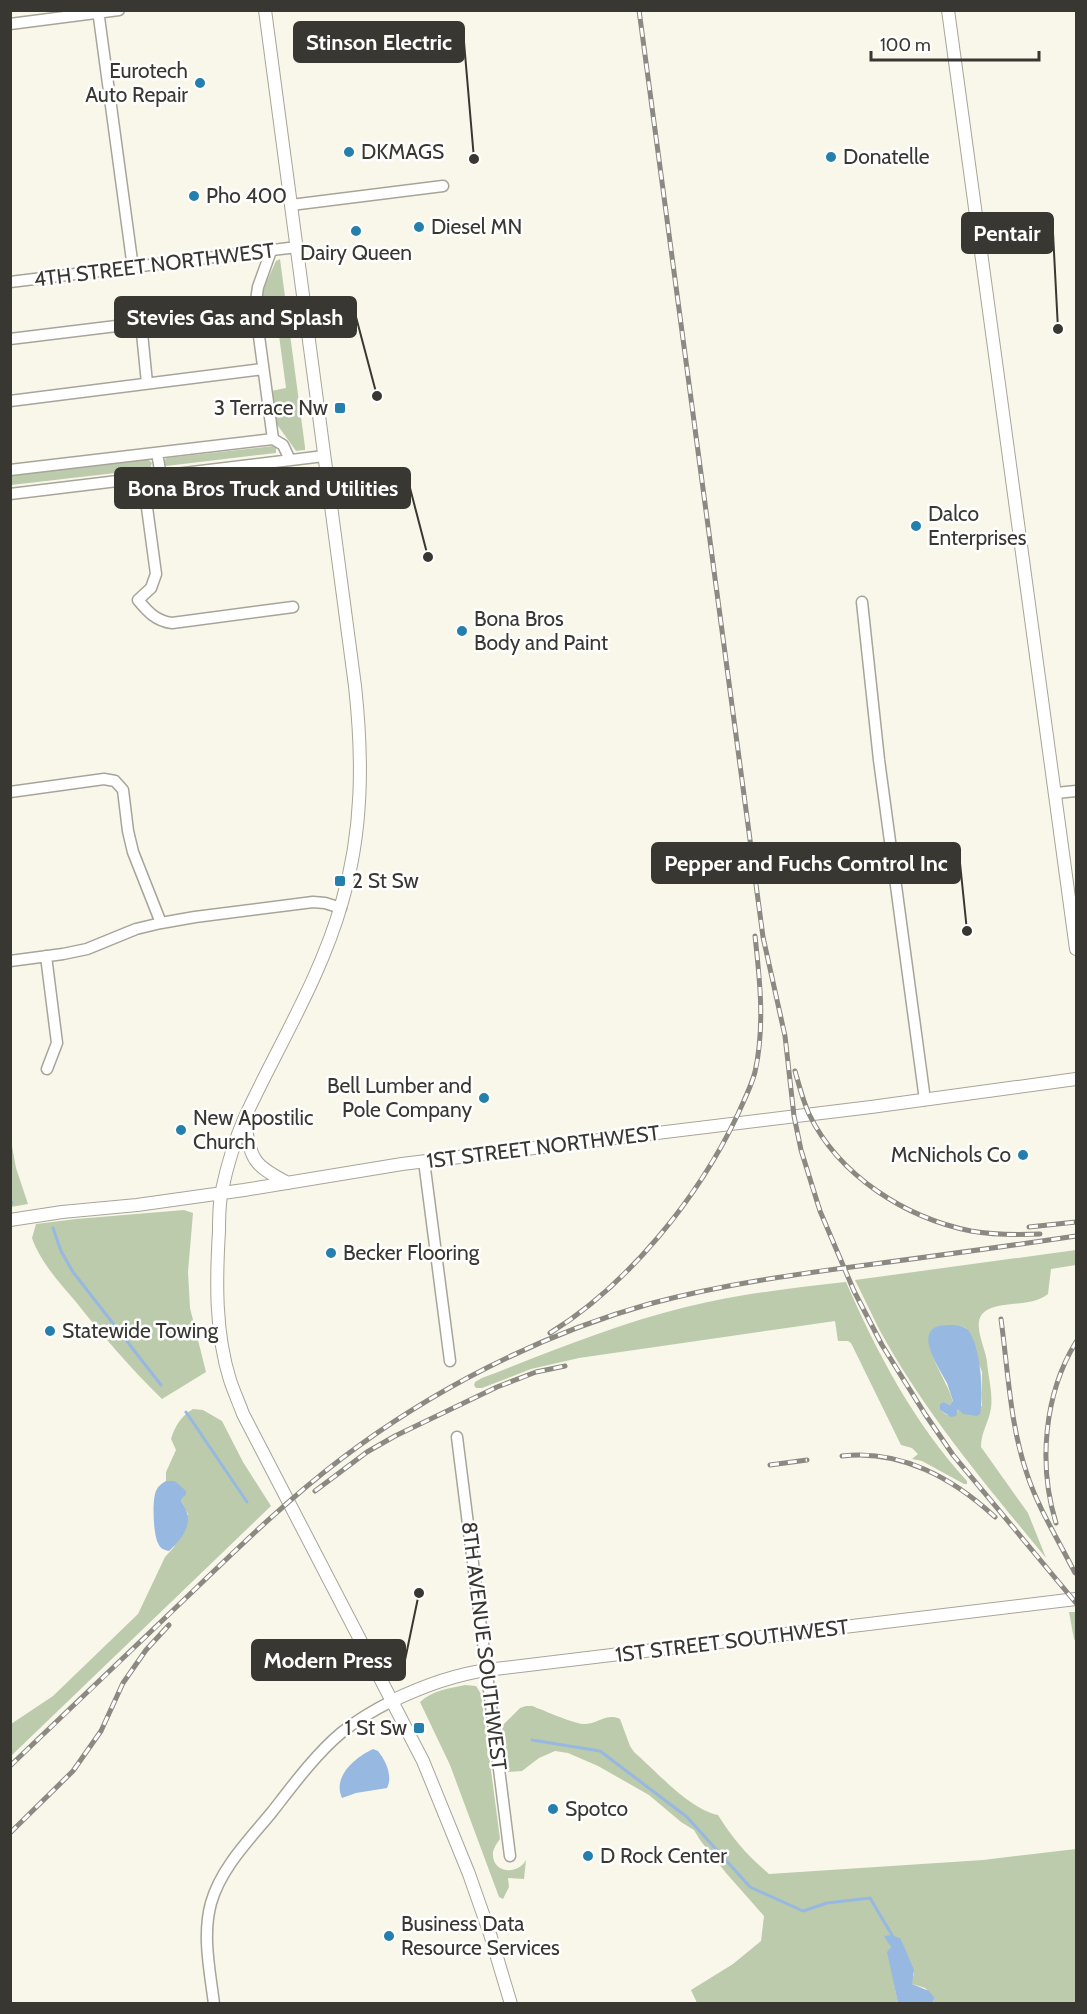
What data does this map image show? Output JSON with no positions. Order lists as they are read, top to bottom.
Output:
{
  "streets": {
    "street": [
      "4TH STREET NORTHWEST",
      "1ST STREET NORTHWEST",
      "1ST STREET SOUTHWEST",
      "8TH AVENUE SOUTHWEST"
    ]
  },
  "crossings": [
    ["1ST STREET SOUTHWEST", "8TH AVENUE SOUTHWEST"]
  ],
  "places": {
    "other": [
      "Eurotech Auto Repair",
      "DKMAGS",
      "Donatelle",
      "Stinson Electric",
      "Pho 400",
      "Diesel MN",
      "Dairy Queen",
      "Pentair",
      "Stevies Gas and Splash",
      "Dalco Enterprises",
      "Bona Bros Truck and Utilities",
      "Bona Bros Body and Paint",
      "Pepper and Fuchs Comtrol Inc",
      "Bell Lumber and Pole Company",
      "New Apostilic Church",
      "McNichols Co",
      "Becker Flooring",
      "Statewide Towing",
      "Modern Press",
      "Spotco",
      "D Rock Center",
      "Business Data Resource Services"
    ],
    "transit": ["3 Terrace Nw", "2 St Sw", "1 St Sw"]
  },
  "scale_bar": "100 m"
}
